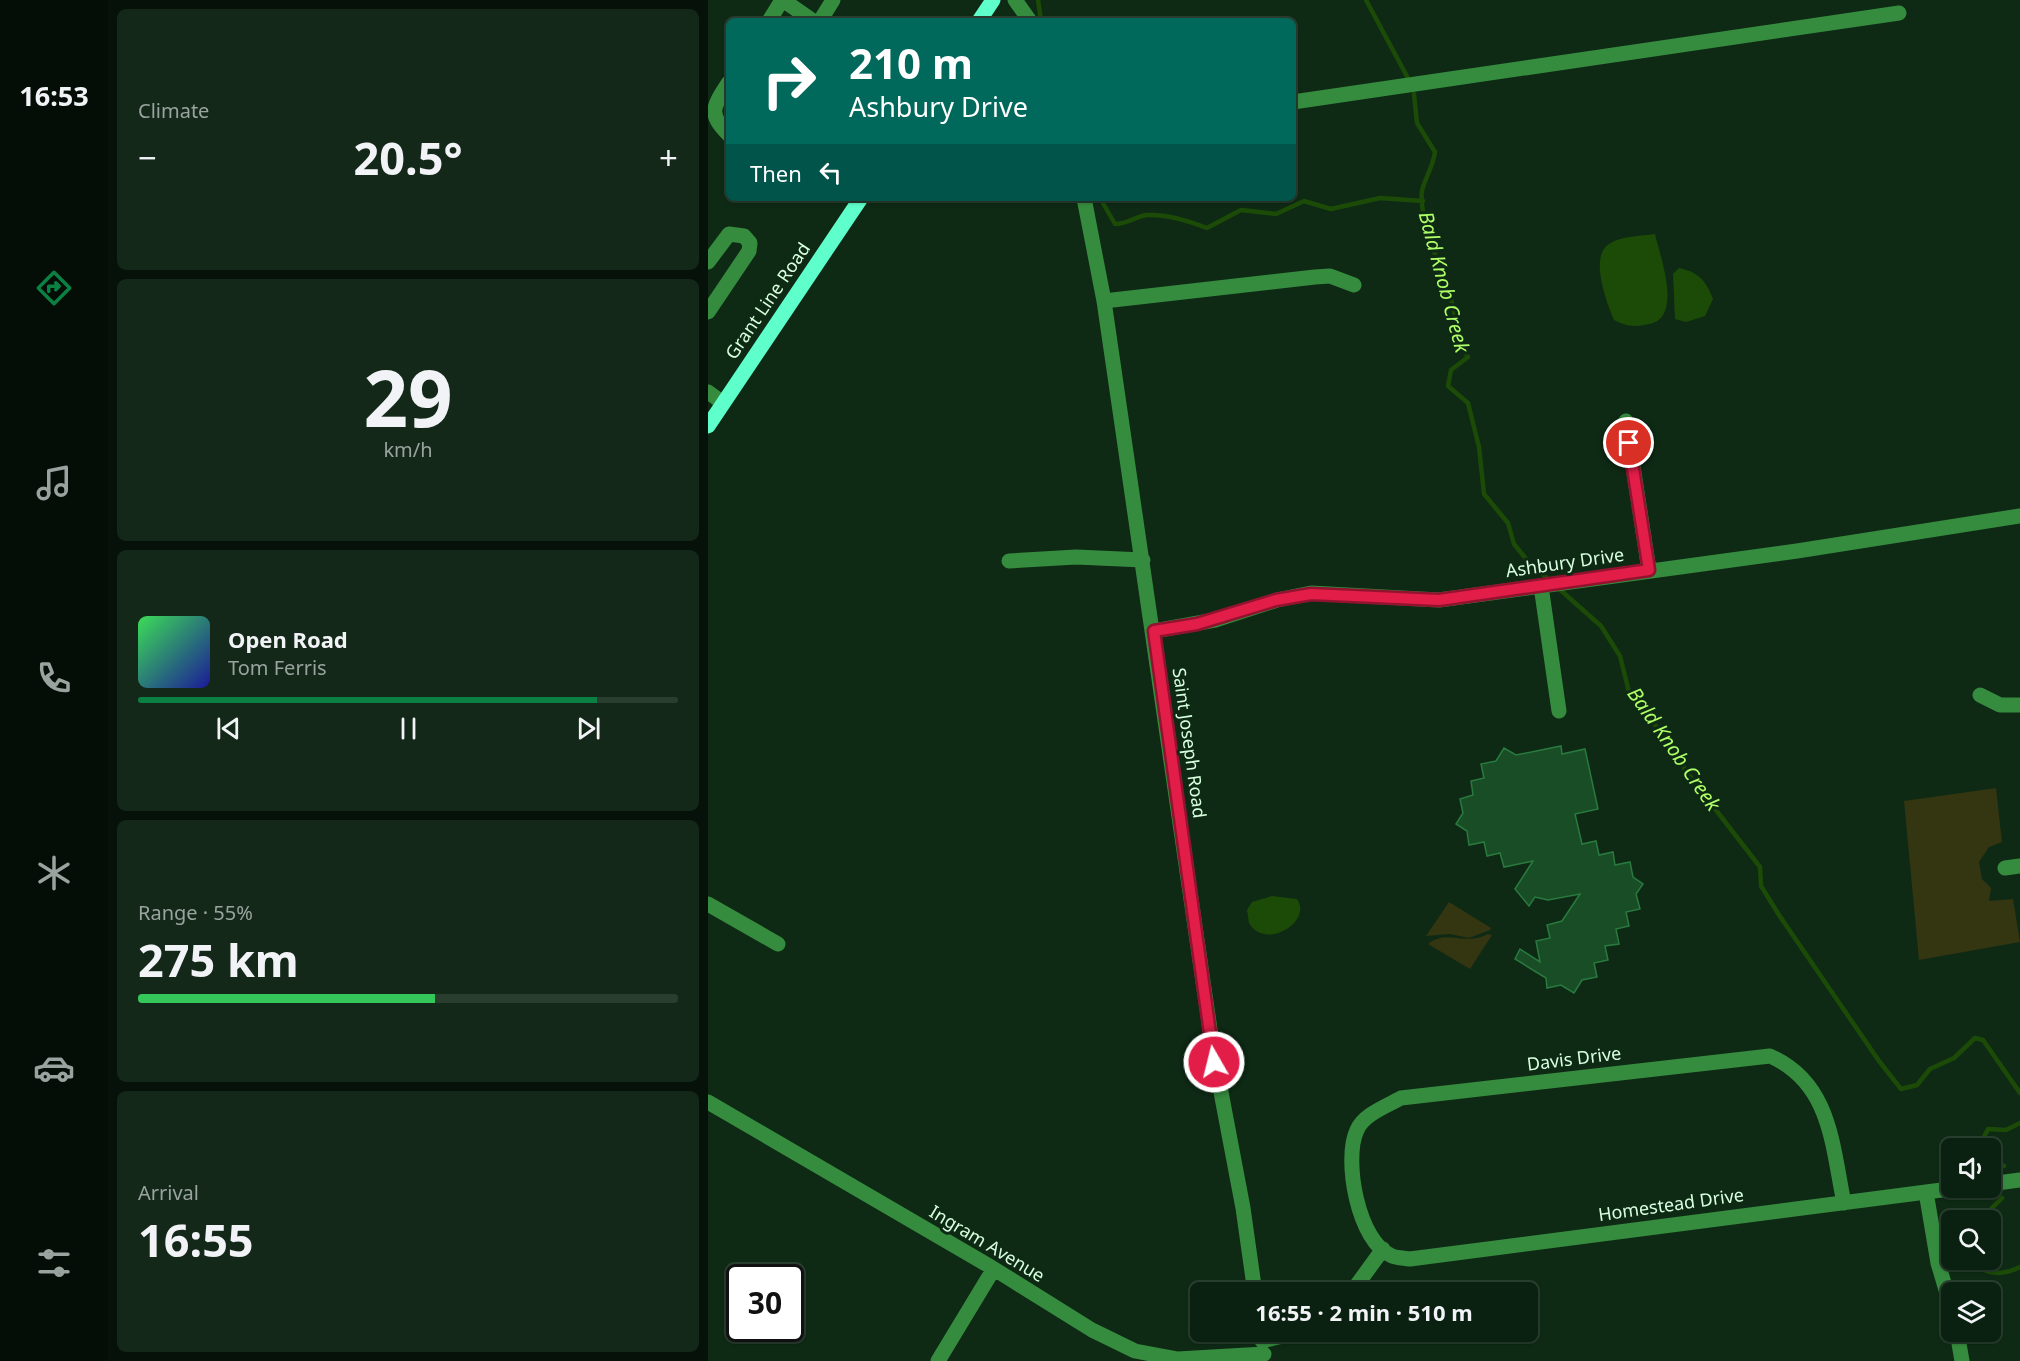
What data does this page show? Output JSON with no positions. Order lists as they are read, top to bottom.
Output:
{
  "streets": {
    "main road": ["Grant Line Road"],
    "street": [
      "Ashbury Drive",
      "Saint Joseph Road",
      "Davis Drive",
      "Homestead Drive",
      "Ingram Avenue"
    ]
  },
  "crossings": [
    ["Ashbury Drive", "Saint Joseph Road"],
    ["Davis Drive", "Homestead Drive"]
  ],
  "water": ["Bald Knob Creek"],
  "page": {
    "tabs": "16:53",
    "tile": [
      "Climate",
      ["29", "km/h"],
      ["Range · 55%", "275 km"],
      ["Arrival", "16:55"]
    ],
    "turn": ["210 m", "Ashbury Drive"],
    "heat": ["−", "20.5°", "+"],
    "then": "Then",
    "song": ["Open Road", "Tom Ferris"],
    "limit": "30",
    "trip": "16:55 · 2 min · 510 m"
  }
}
